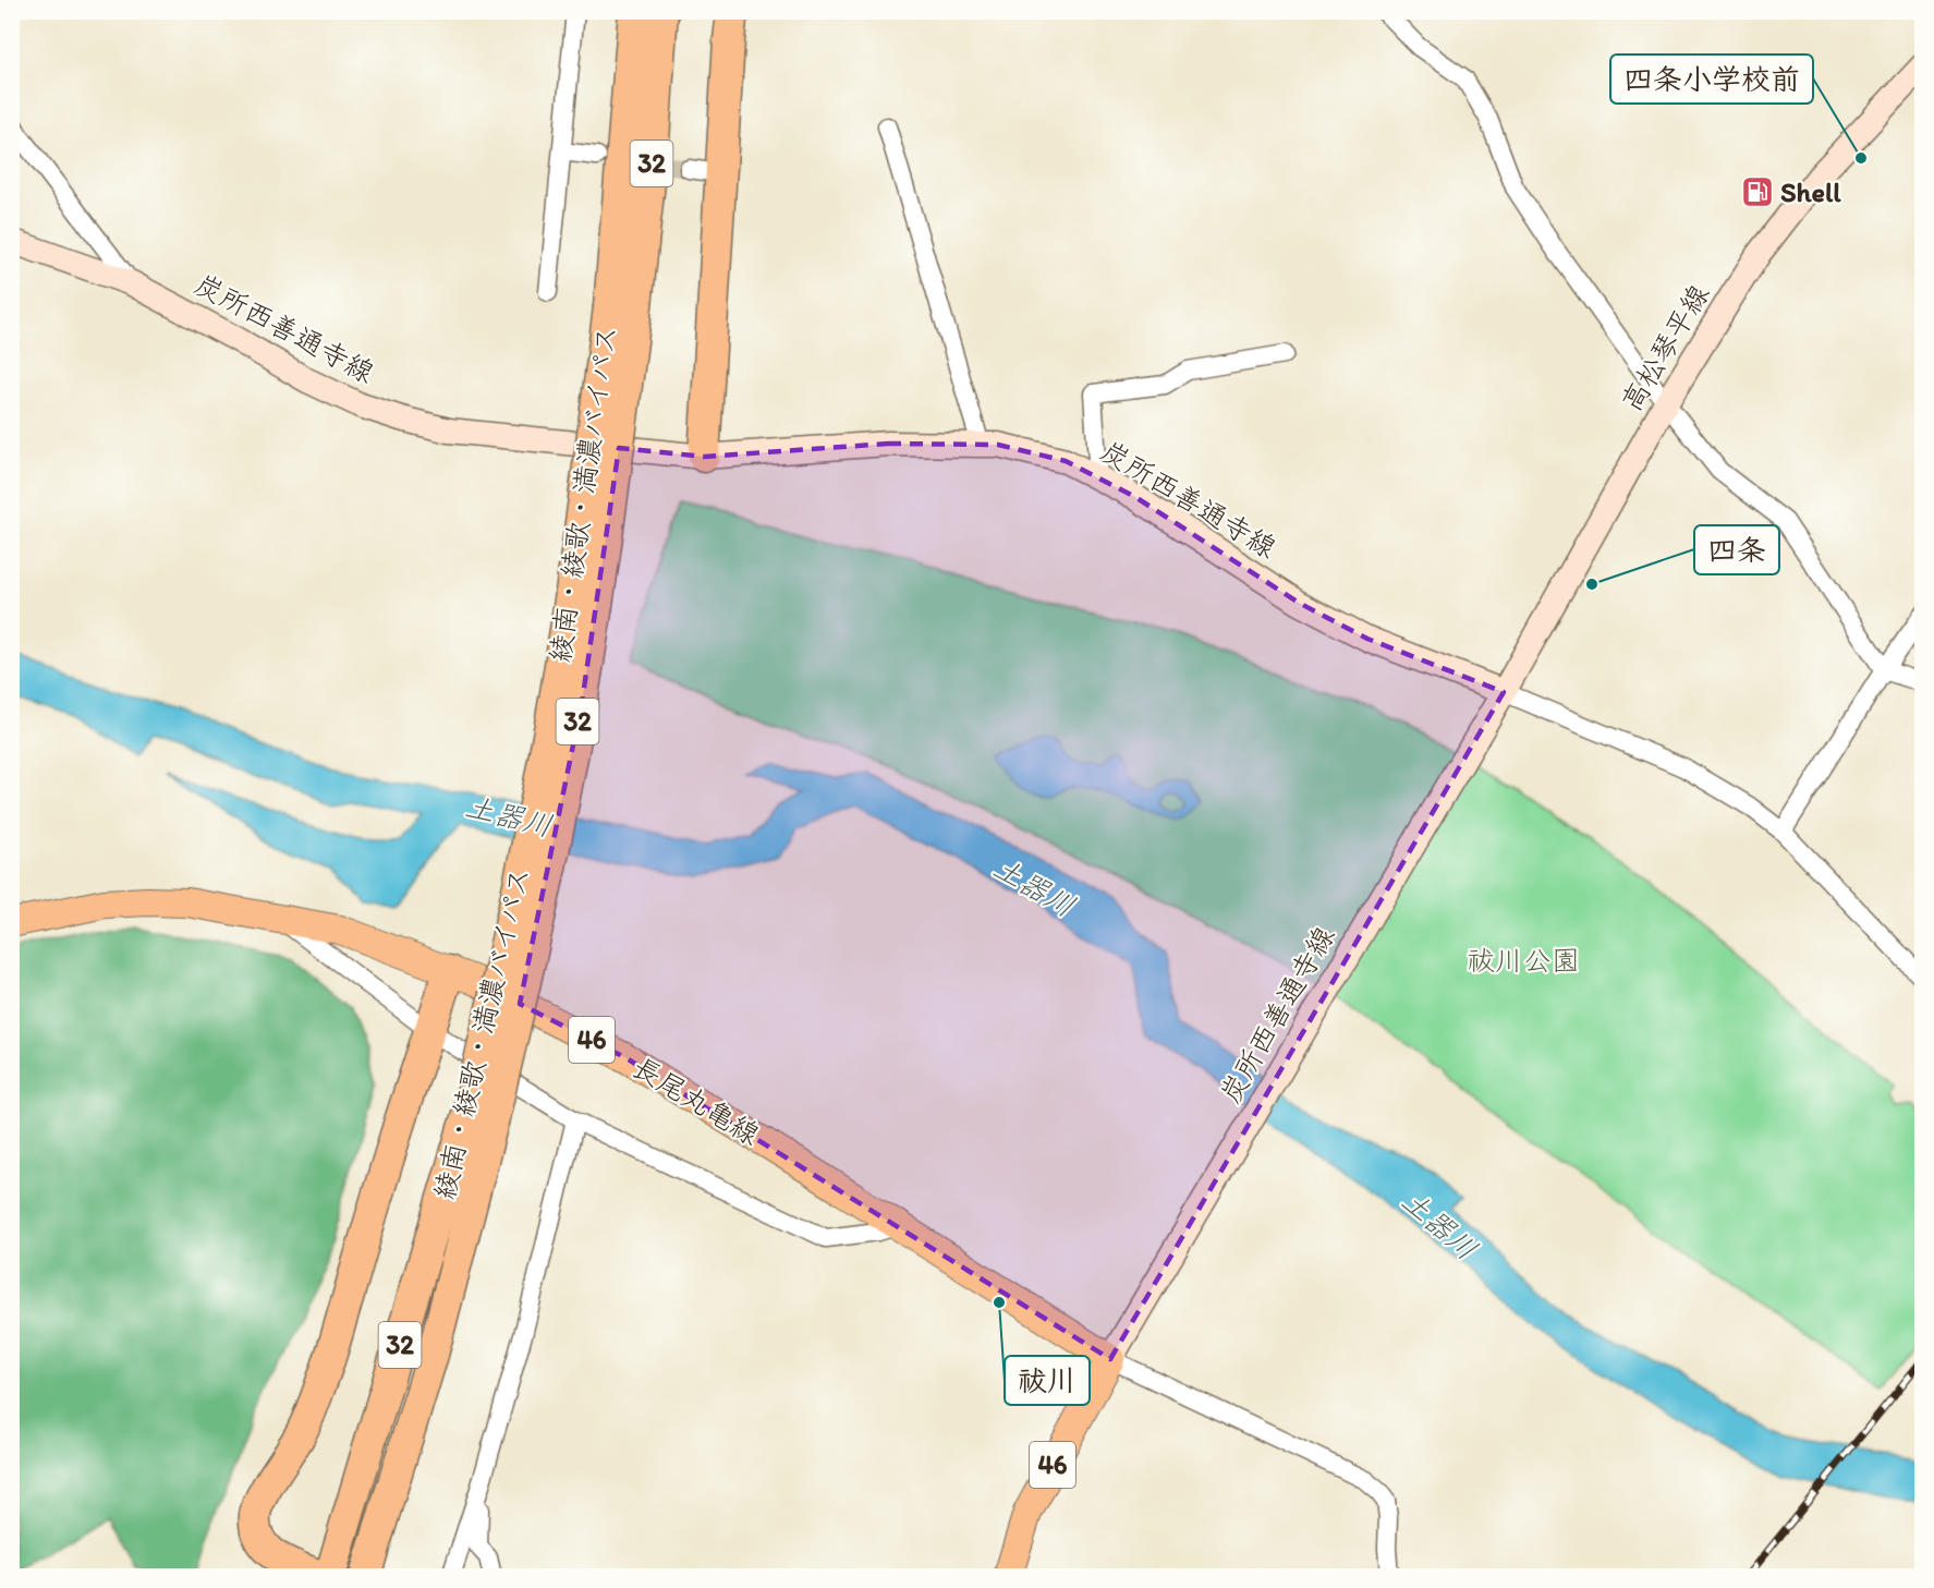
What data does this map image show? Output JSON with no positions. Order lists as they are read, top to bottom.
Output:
{
  "streets": {
    "highway": ["32", "綾南・綾歌・満濃バイパス"],
    "main road": [
      "炭所西善通寺線",
      "高松琴平線",
      "46",
      "長尾丸亀線"
    ]
  },
  "crossings": [
    ["炭所西善通寺線", "高松琴平線"],
    ["炭所西善通寺線", "46"],
    ["炭所西善通寺線", "長尾丸亀線"],
    ["46", "長尾丸亀線"]
  ],
  "water": ["土器川"],
  "parks": ["祓川公園"],
  "places": {
    "other": ["四条小学校前", "四条", "祓川"],
    "fuel station": ["Shell"]
  }
}
